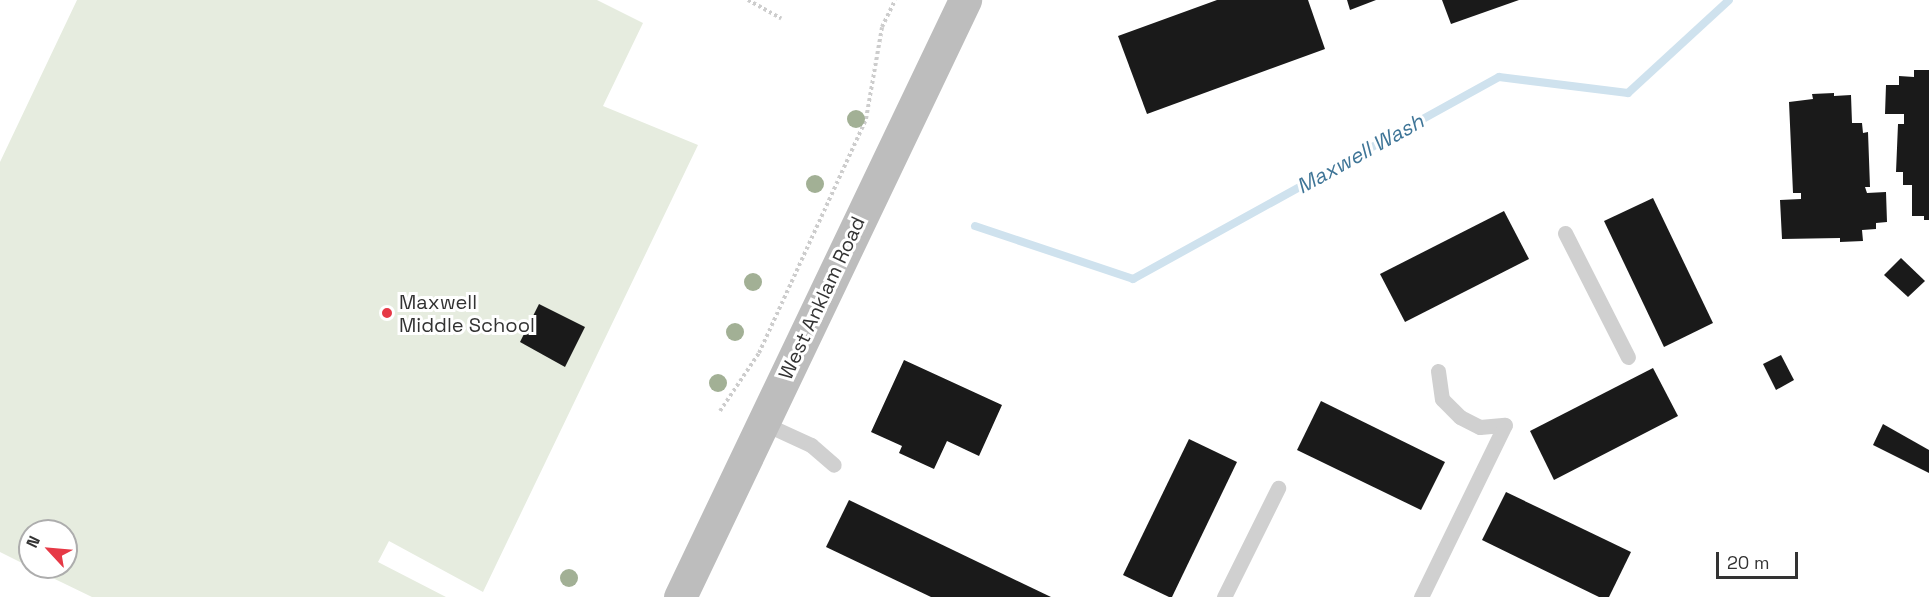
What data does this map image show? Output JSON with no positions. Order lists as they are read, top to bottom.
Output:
{
  "streets": {
    "main road": ["West Anklam Road"]
  },
  "water": ["Maxwell Wash"],
  "places": ["Maxwell Middle School"],
  "scale_bar": "20 m",
  "north": "top left"
}
